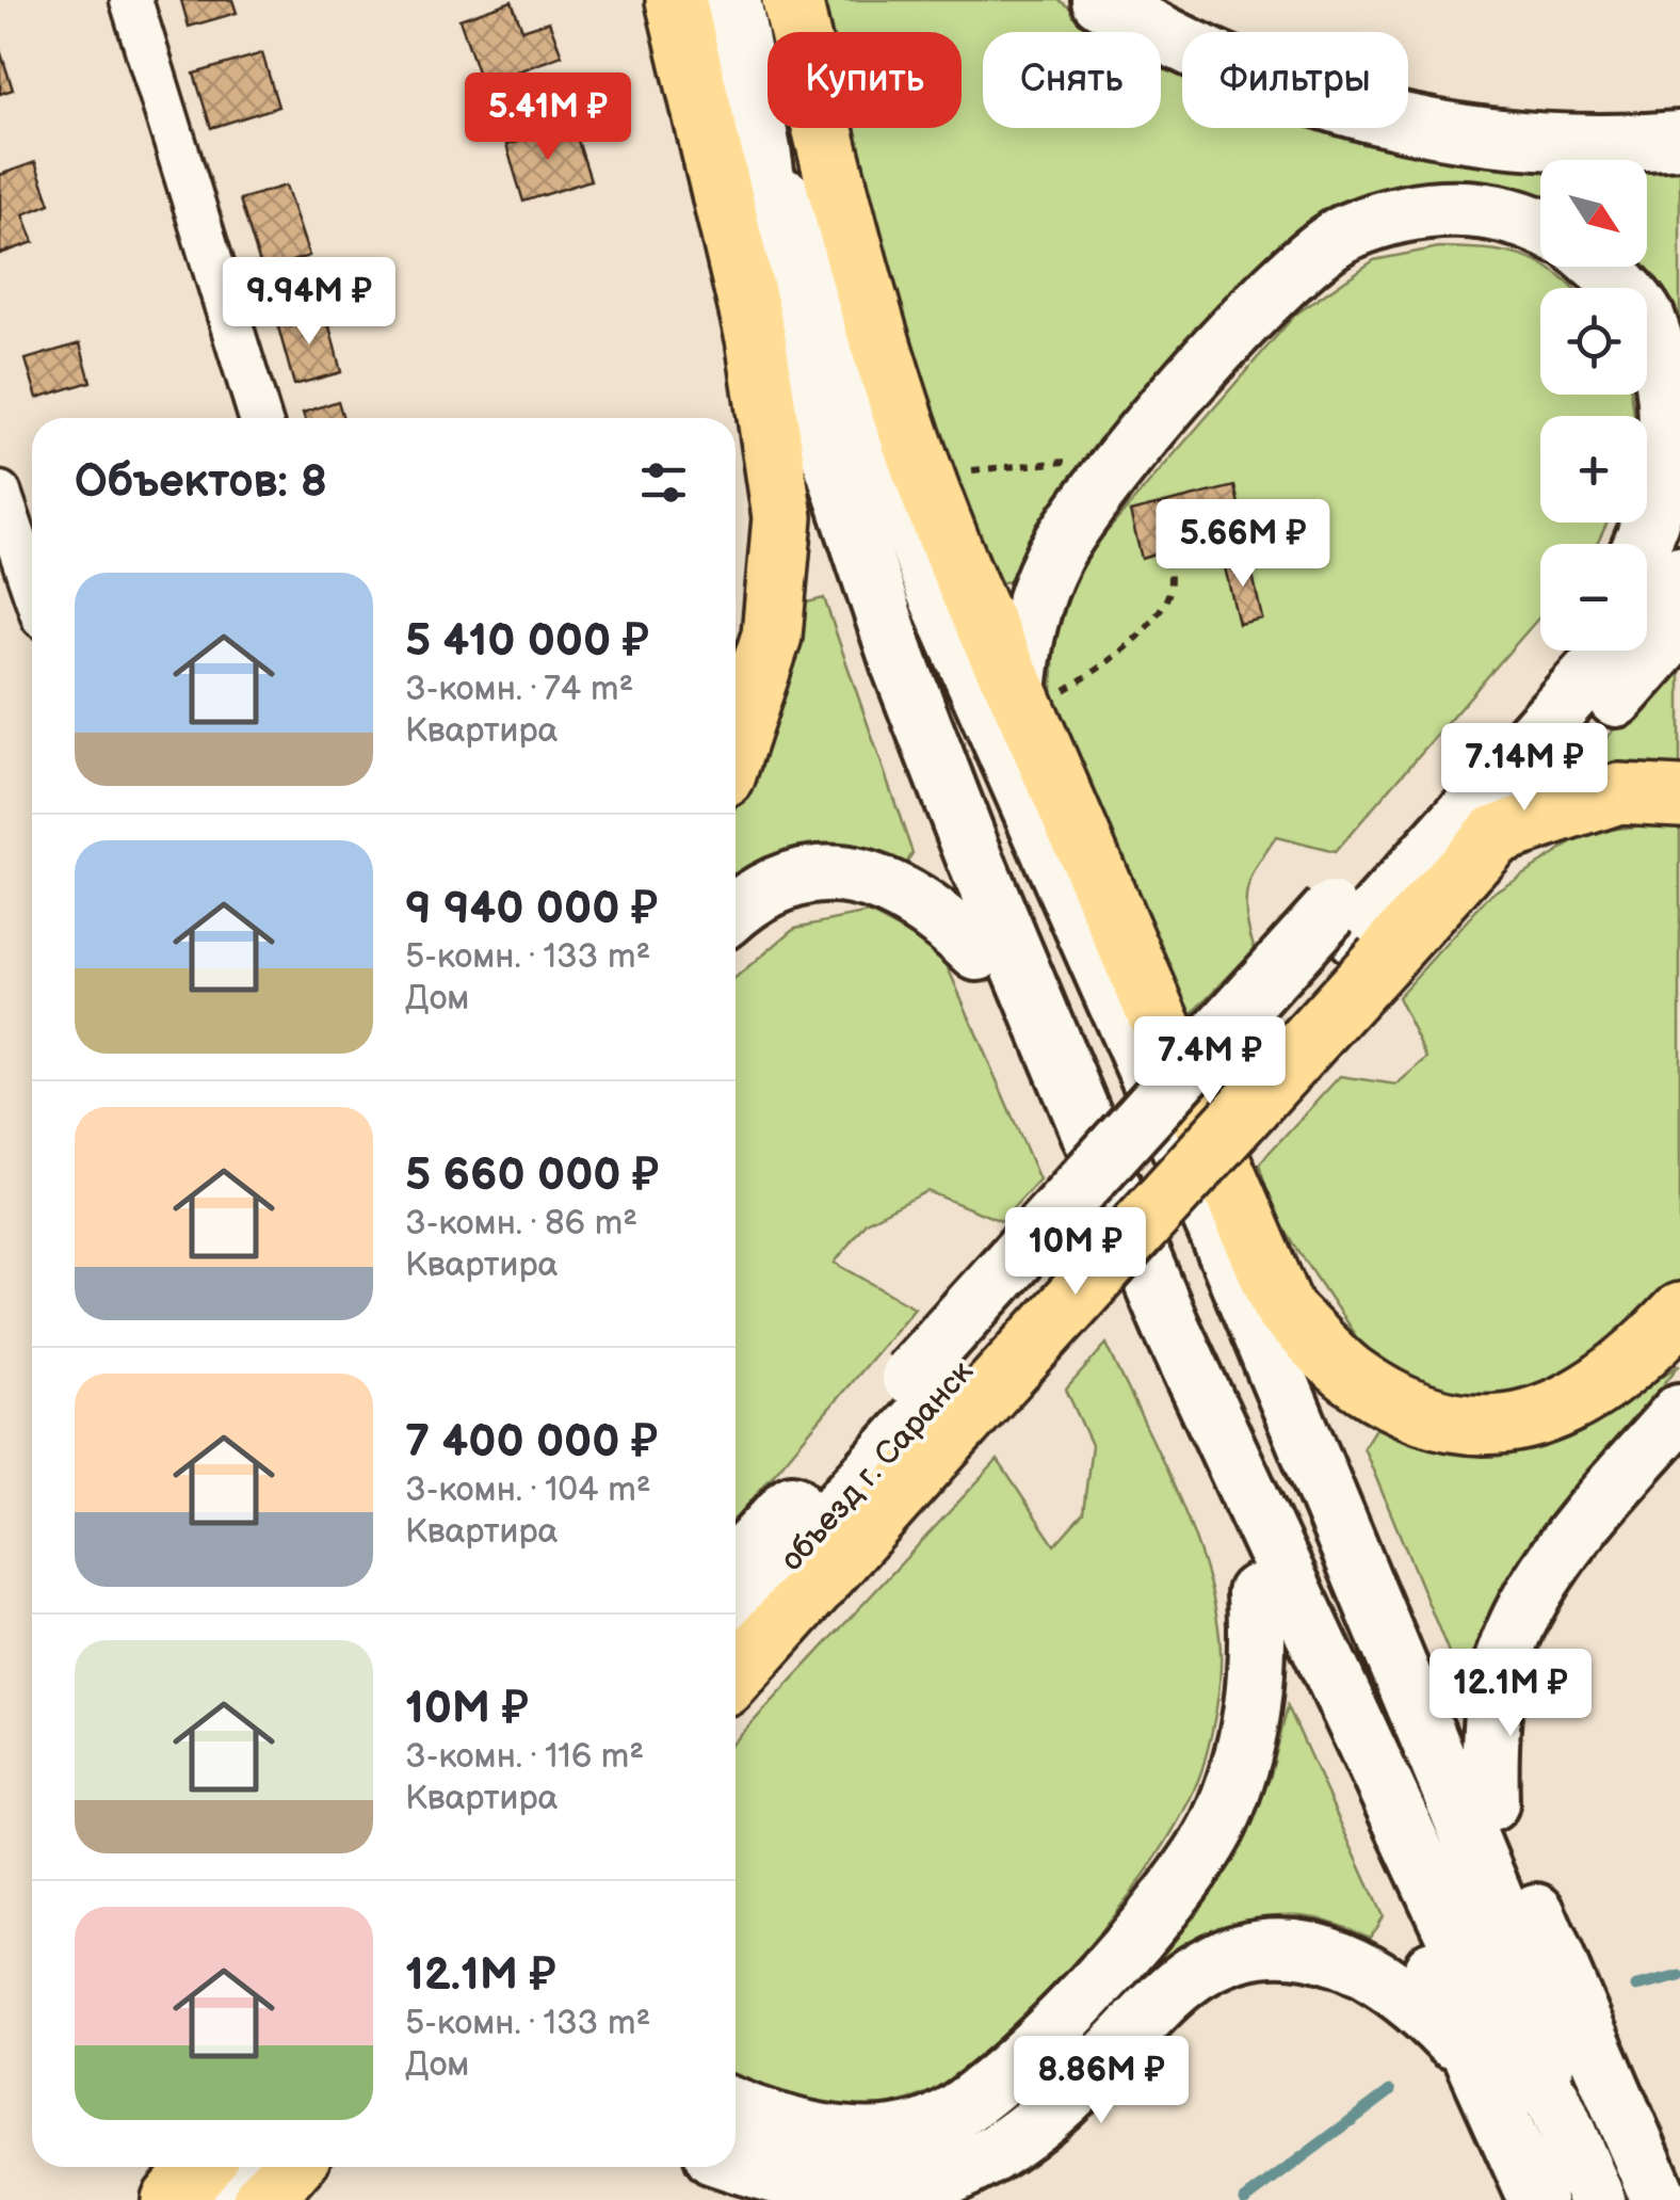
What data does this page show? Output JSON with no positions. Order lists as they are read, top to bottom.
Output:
{
  "streets": {
    "main road": ["объезд г. Саранск"]
  },
  "north": "bottom right",
  "page": {
    "chip": ["Купить", "Снять", "Фильтры"],
    "price": [
      "5.41M ₽",
      "9.94M ₽",
      "5.66M ₽",
      "7.14M ₽",
      "7.4M ₽",
      "10M ₽",
      "12.1M ₽",
      "8.86M ₽"
    ],
    "map_buttons": ["+", "−"],
    "heading": "Объектов: 8",
    "list": [
      {
        "name": "5 410 000 ₽",
        "note": "3-комн. · 74 m² · Квартира"
      },
      {
        "name": "9 940 000 ₽",
        "note": "5-комн. · 133 m² · Дом"
      },
      {
        "name": "5 660 000 ₽",
        "note": "3-комн. · 86 m² · Квартира"
      },
      {
        "name": "7 400 000 ₽",
        "note": "3-комн. · 104 m² · Квартира"
      },
      {
        "name": "10M ₽",
        "note": "3-комн. · 116 m² · Квартира"
      },
      {
        "name": "12.1M ₽",
        "note": "5-комн. · 133 m² · Дом"
      }
    ]
  }
}
